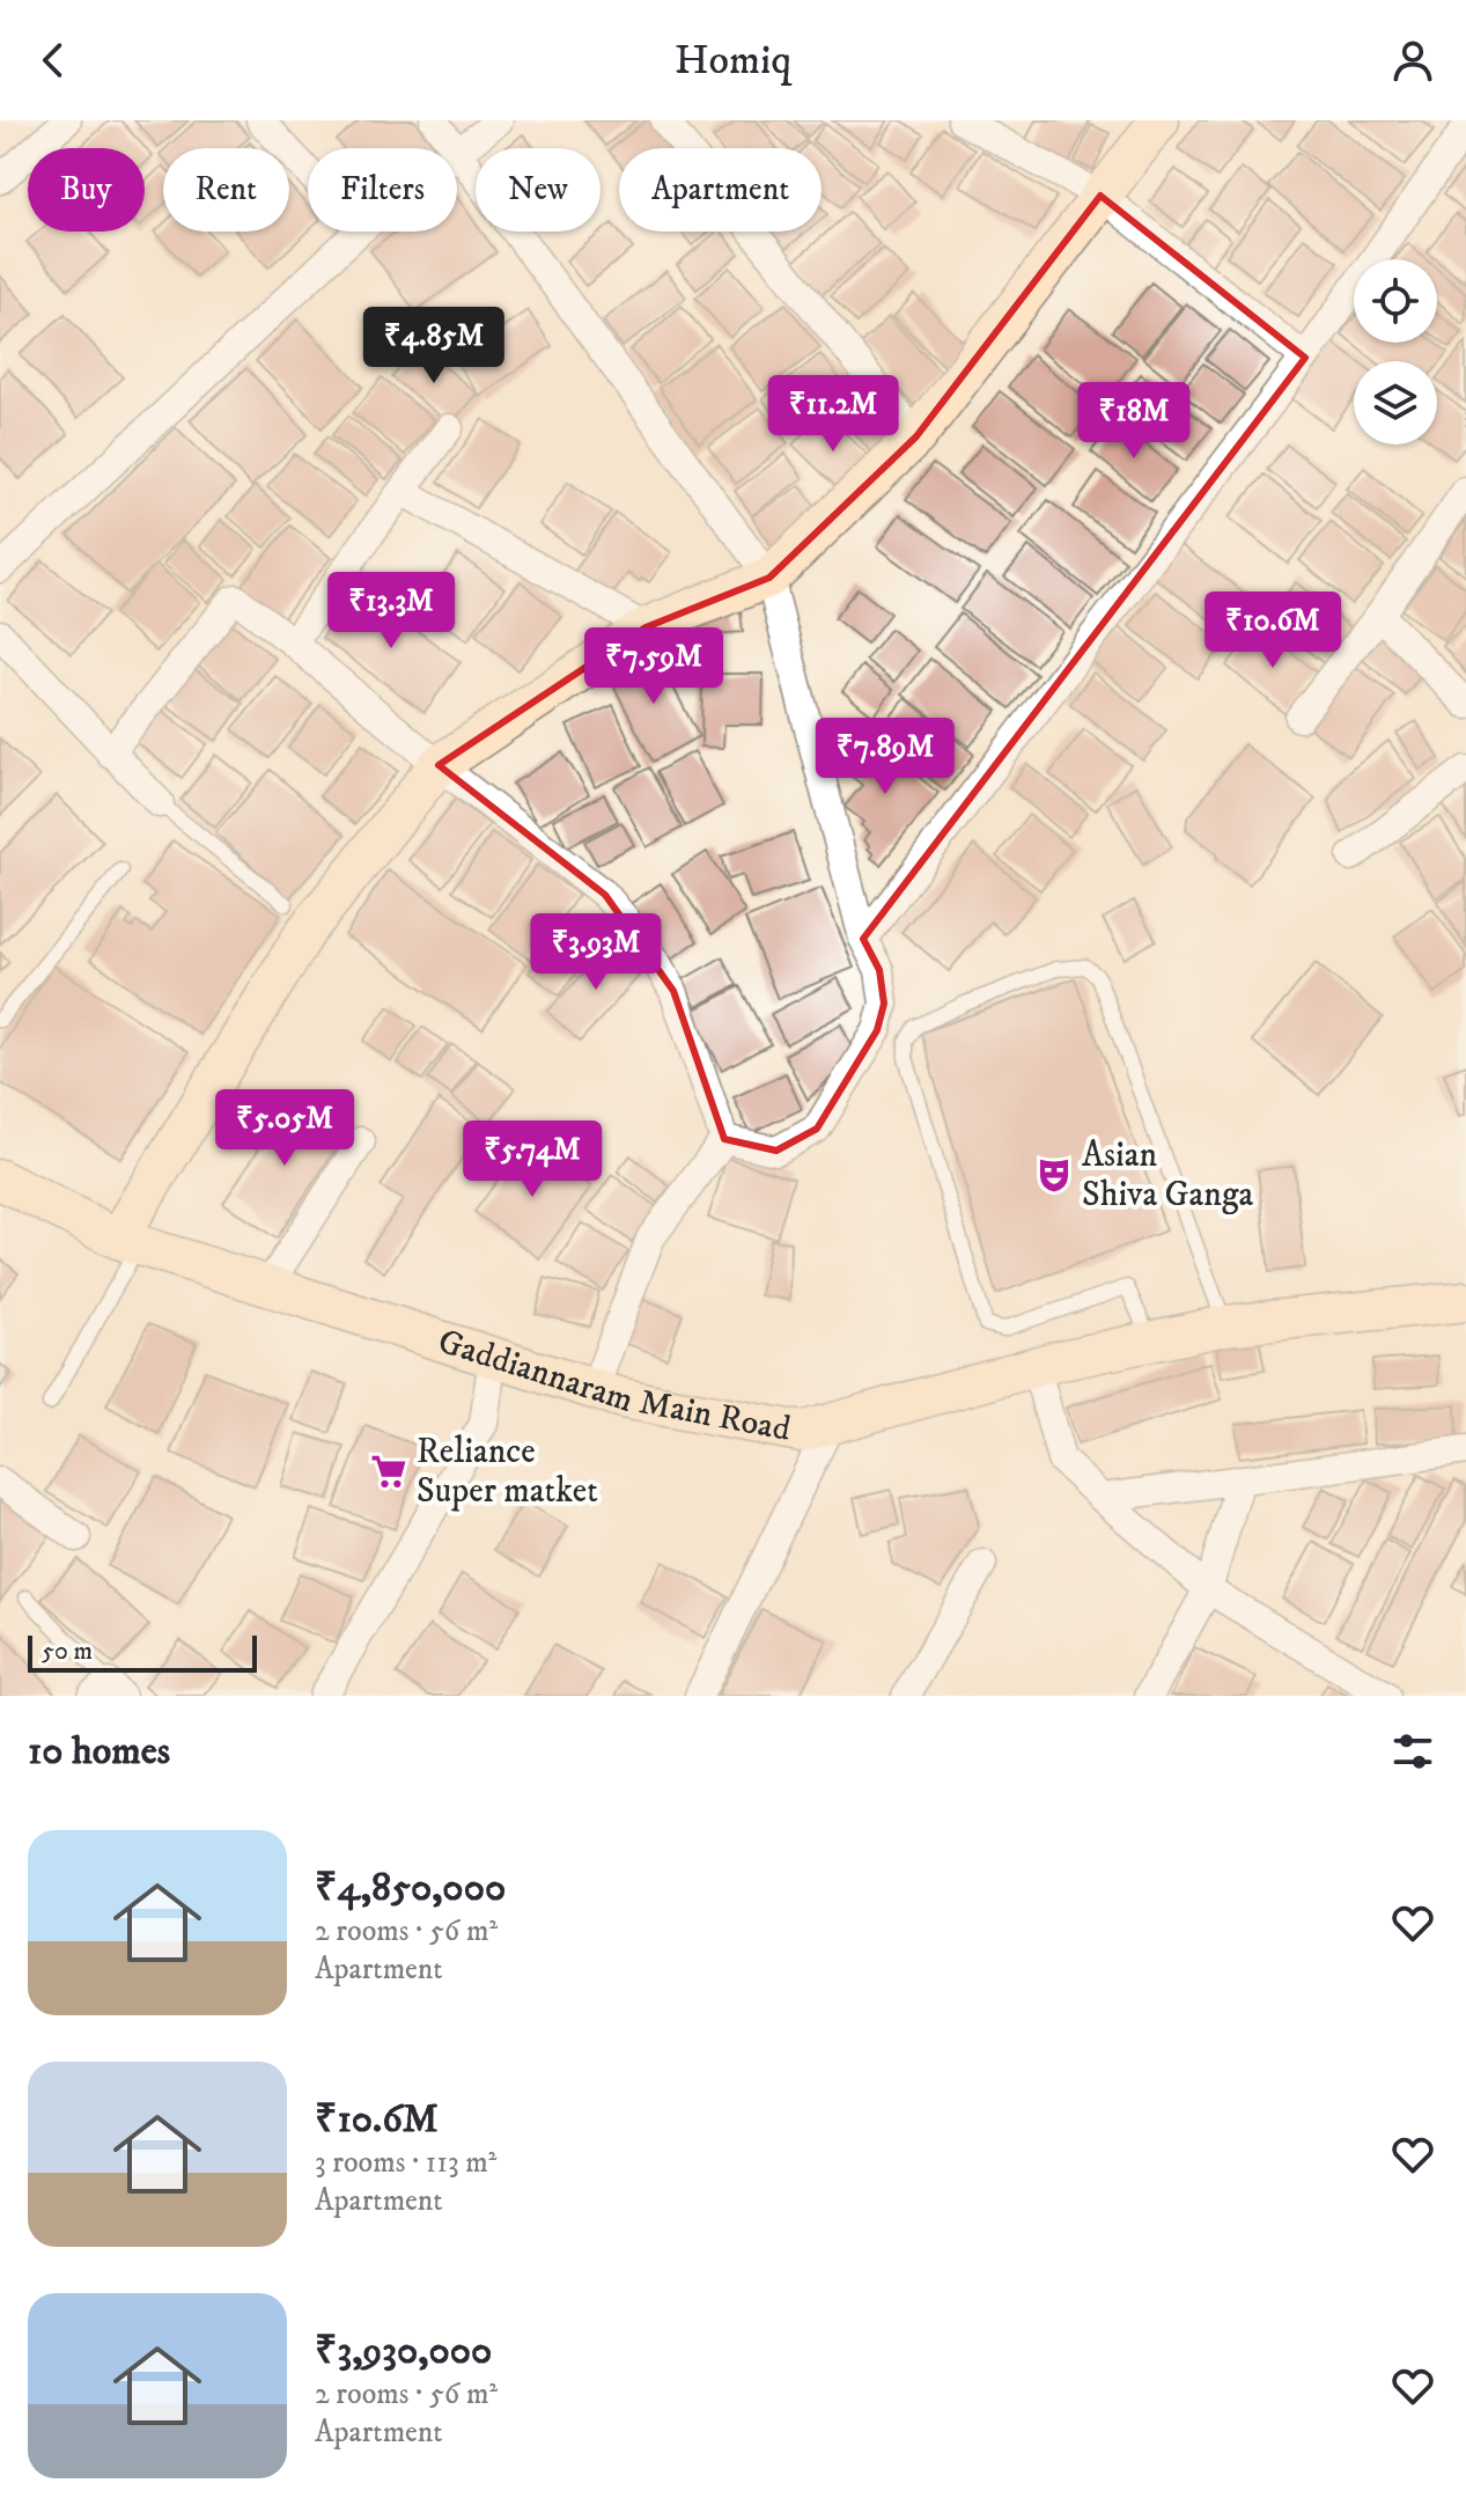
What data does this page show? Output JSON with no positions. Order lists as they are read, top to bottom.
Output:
{
  "streets": {
    "street": ["Gaddiannaram Main Road"]
  },
  "places": {
    "theatre": ["Asian Shiva Ganga"],
    "supermarket": ["Reliance Super matket"]
  },
  "scale_bar": "50 m",
  "page": {
    "header": "Homiq",
    "chip": [
      "Buy",
      "Rent",
      "Filters",
      "New",
      "Apartment"
    ],
    "price": [
      "₹4.85M",
      "₹11.2M",
      "₹18M",
      "₹13.3M",
      "₹10.6M",
      "₹7.59M",
      "₹7.89M",
      "₹3.93M",
      "₹5.05M",
      "₹5.74M"
    ],
    "scale": "50 m",
    "heading": "10 homes",
    "list": [
      {
        "name": "₹4,850,000",
        "note": "2 rooms · 56 m² · Apartment"
      },
      {
        "name": "₹10.6M",
        "note": "3 rooms · 113 m² · Apartment"
      },
      {
        "name": "₹3,930,000",
        "note": "2 rooms · 56 m² · Apartment"
      }
    ]
  }
}
